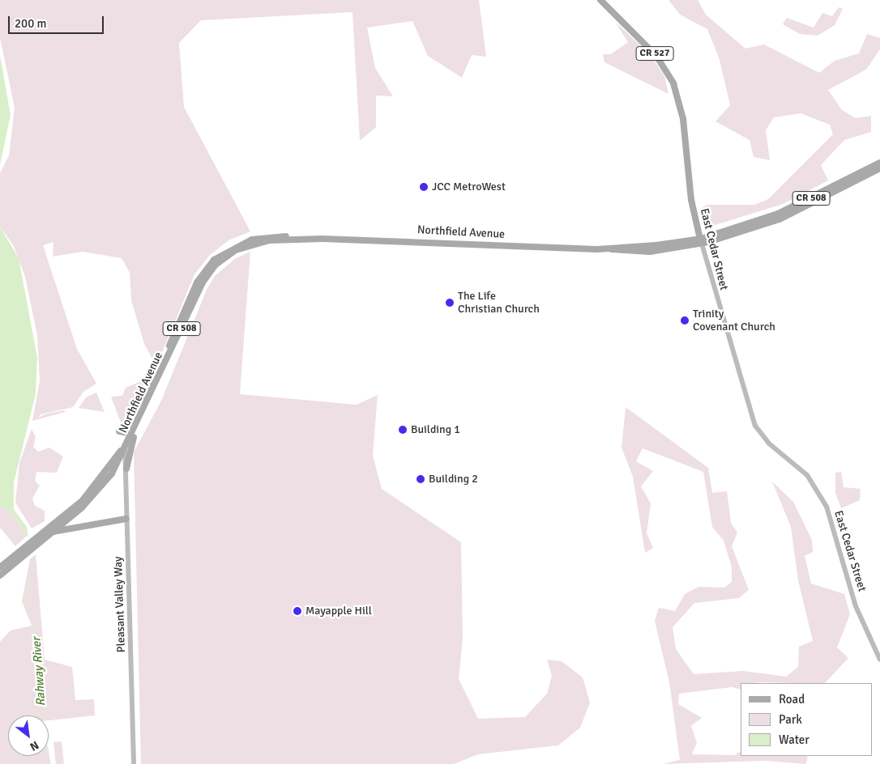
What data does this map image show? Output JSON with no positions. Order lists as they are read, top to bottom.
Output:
{
  "streets": {
    "main road": [
      "CR 527",
      "CR 508",
      "Northfield Avenue",
      "East Cedar Street",
      "Pleasant Valley Way"
    ]
  },
  "crossings": [
    ["CR 508", "Northfield Avenue"],
    ["CR 508", "East Cedar Street"],
    ["Northfield Avenue", "Pleasant Valley Way"]
  ],
  "water": ["Rahway River"],
  "places": [
    "JCC MetroWest",
    "The Life Christian Church",
    "Trinity Covenant Church",
    "Building 1",
    "Building 2",
    "Mayapple Hill"
  ],
  "legend": ["Road", "Park", "Water"],
  "scale_bar": "200 m",
  "north": "bottom right"
}
